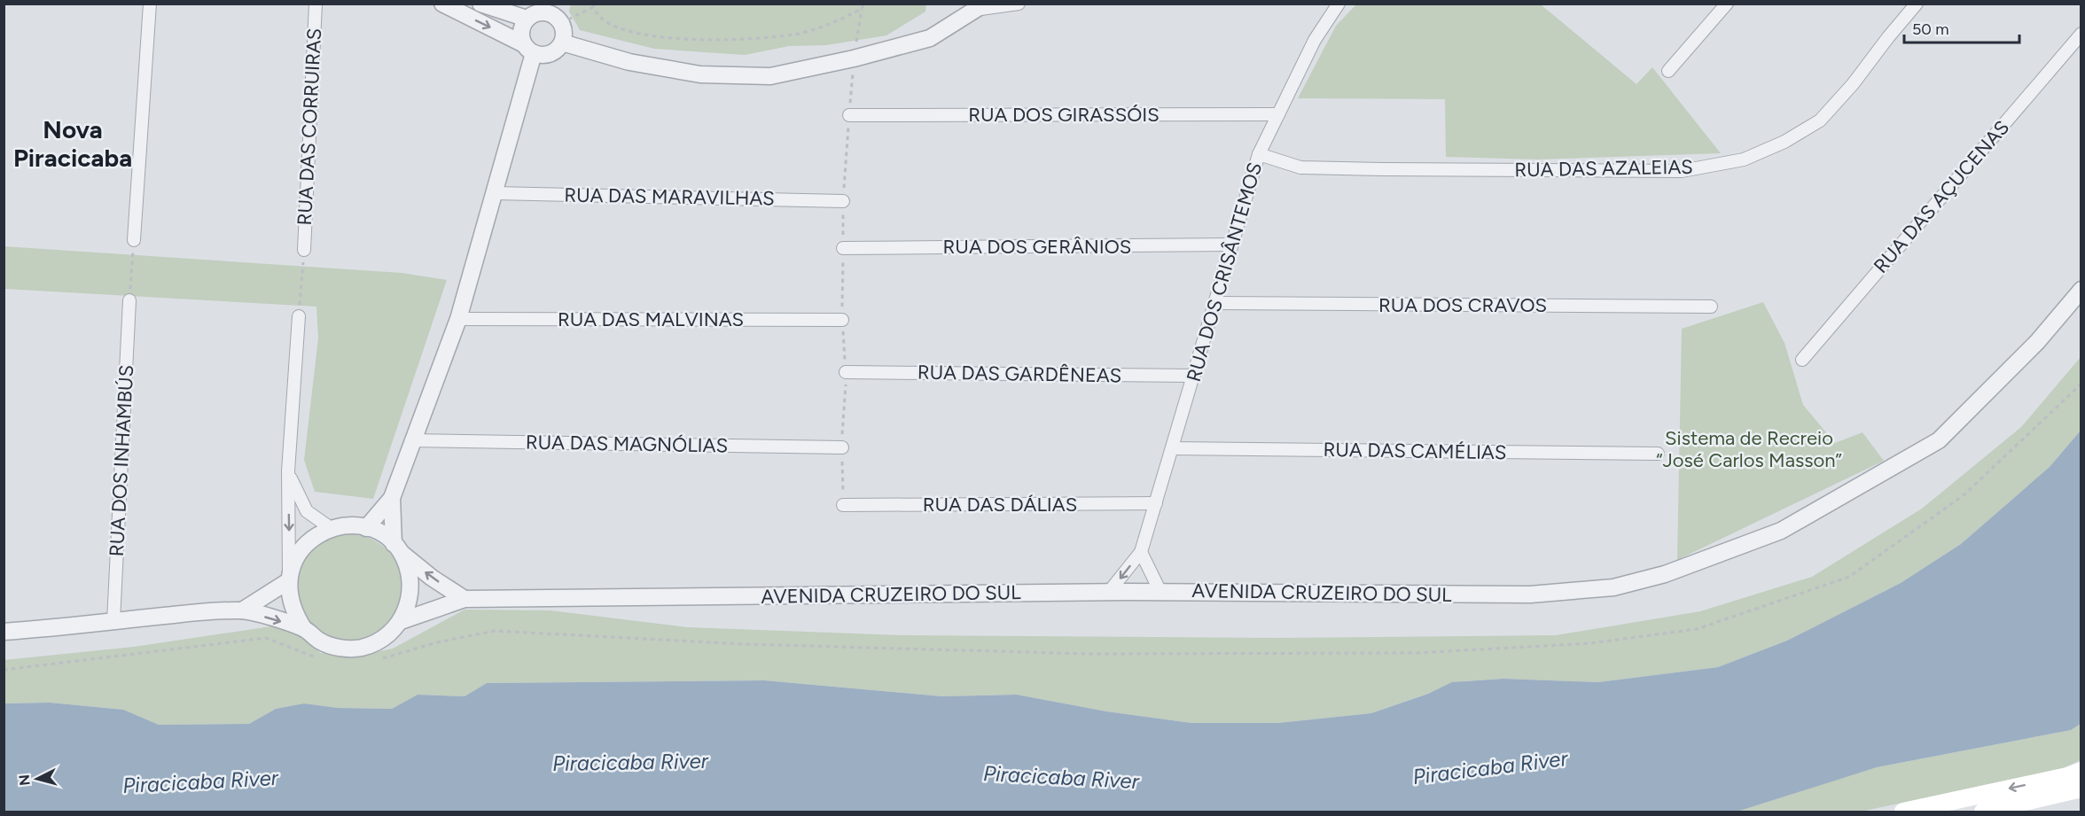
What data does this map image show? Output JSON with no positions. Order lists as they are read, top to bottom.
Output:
{
  "streets": {
    "street": [
      "RUA DOS GIRASSÓIS",
      "RUA DAS CORRUIRAS",
      "RUA DAS AZALEIAS",
      "RUA DAS MARAVILHAS",
      "RUA DAS AÇUCENAS",
      "RUA DOS GERÂNIOS",
      "RUA DOS CRISÂNTEMOS",
      "RUA DOS CRAVOS",
      "RUA DAS MALVINAS",
      "RUA DAS GARDÊNEAS",
      "RUA DAS MAGNÓLIAS",
      "RUA DAS CAMÉLIAS",
      "RUA DOS INHAMBÚS",
      "RUA DAS DÁLIAS",
      "AVENIDA CRUZEIRO DO SUL"
    ]
  },
  "crossings": [
    ["RUA DOS GIRASSÓIS", "RUA DOS CRISÂNTEMOS"],
    ["RUA DAS AZALEIAS", "RUA DOS CRISÂNTEMOS"],
    ["RUA DOS GERÂNIOS", "RUA DOS CRISÂNTEMOS"],
    ["RUA DOS CRISÂNTEMOS", "RUA DOS CRAVOS"],
    ["RUA DOS CRISÂNTEMOS", "RUA DAS GARDÊNEAS"],
    ["RUA DOS CRISÂNTEMOS", "RUA DAS CAMÉLIAS"],
    ["RUA DOS CRISÂNTEMOS", "RUA DAS DÁLIAS"],
    ["RUA DOS CRISÂNTEMOS", "AVENIDA CRUZEIRO DO SUL"]
  ],
  "districts": ["Nova Piracicaba"],
  "water": ["Piracicaba River"],
  "parks": ["Sistema de Recreio “José Carlos Masson”"],
  "scale_bar": "50 m",
  "north": "left"
}
